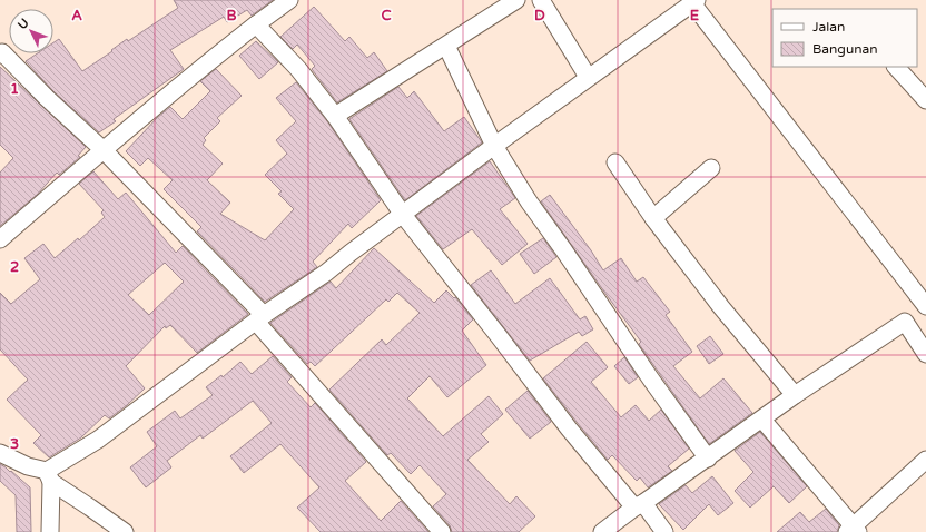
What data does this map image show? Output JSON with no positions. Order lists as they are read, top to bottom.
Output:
{
  "legend": ["Jalan", "Bangunan"],
  "north": "top left",
  "grid": {
    "columns": [
      "A",
      "B",
      "C",
      "D",
      "E"
    ],
    "rows": ["1", "2", "3"]
  }
}
